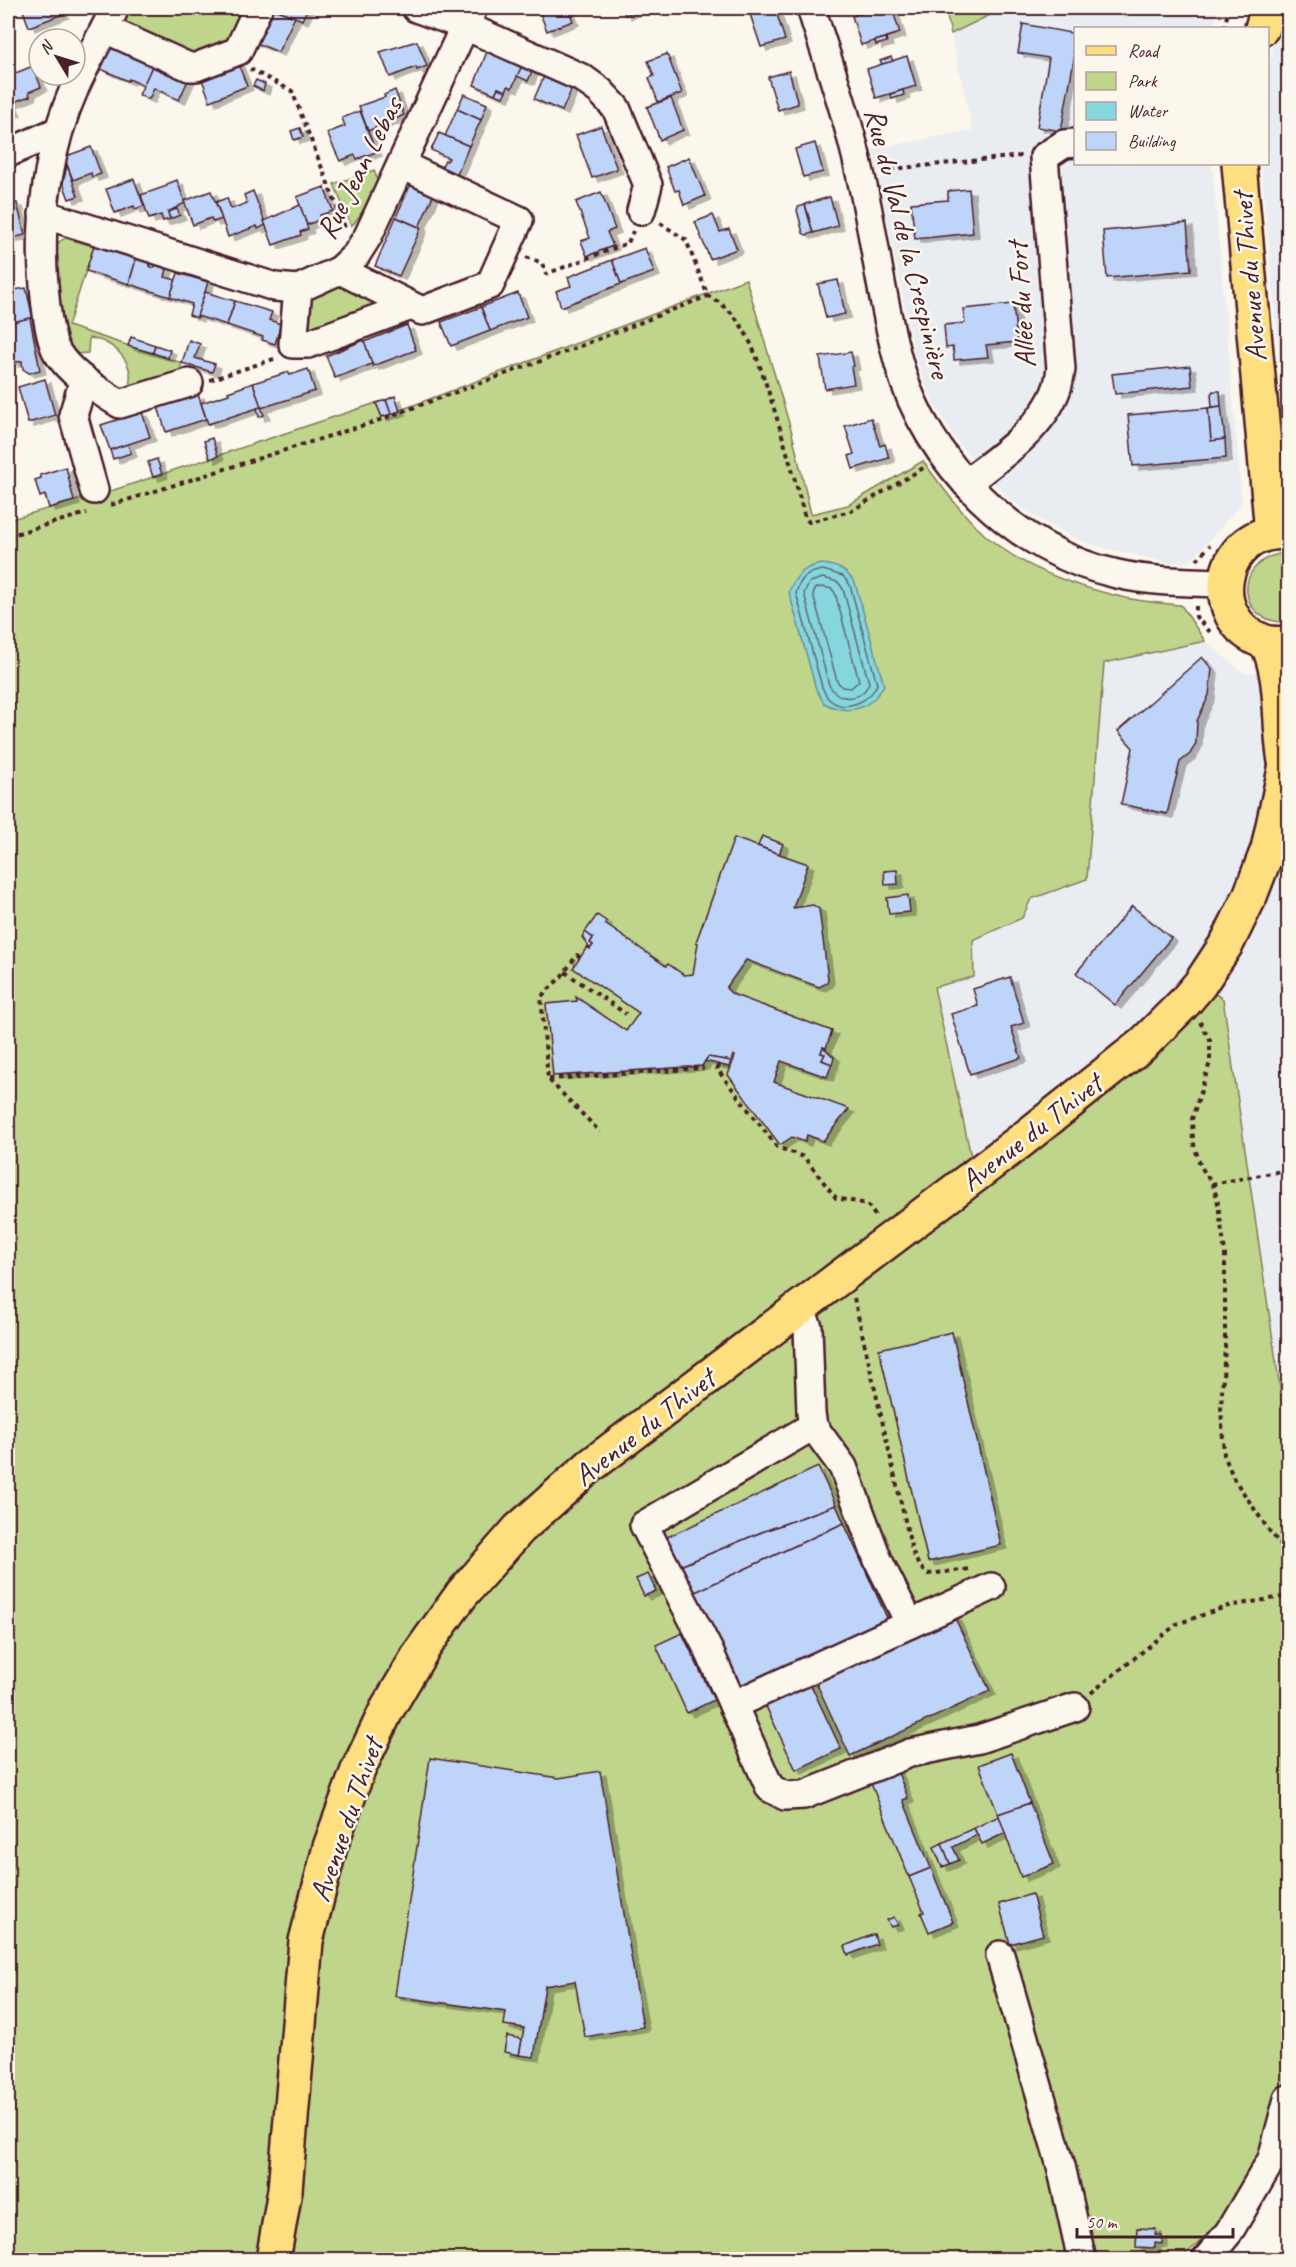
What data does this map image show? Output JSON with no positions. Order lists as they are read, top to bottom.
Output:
{
  "streets": {
    "main road": ["Avenue du Thivet"],
    "street": ["Rue Jean Lebas", "Rue du Val de la Crespinière", "Allée du Fort"]
  },
  "crossings": [
    ["Rue du Val de la Crespinière", "Allée du Fort"]
  ],
  "legend": [
    "Road",
    "Park",
    "Water",
    "Building"
  ],
  "scale_bar": "50 m",
  "north": "top left"
}
